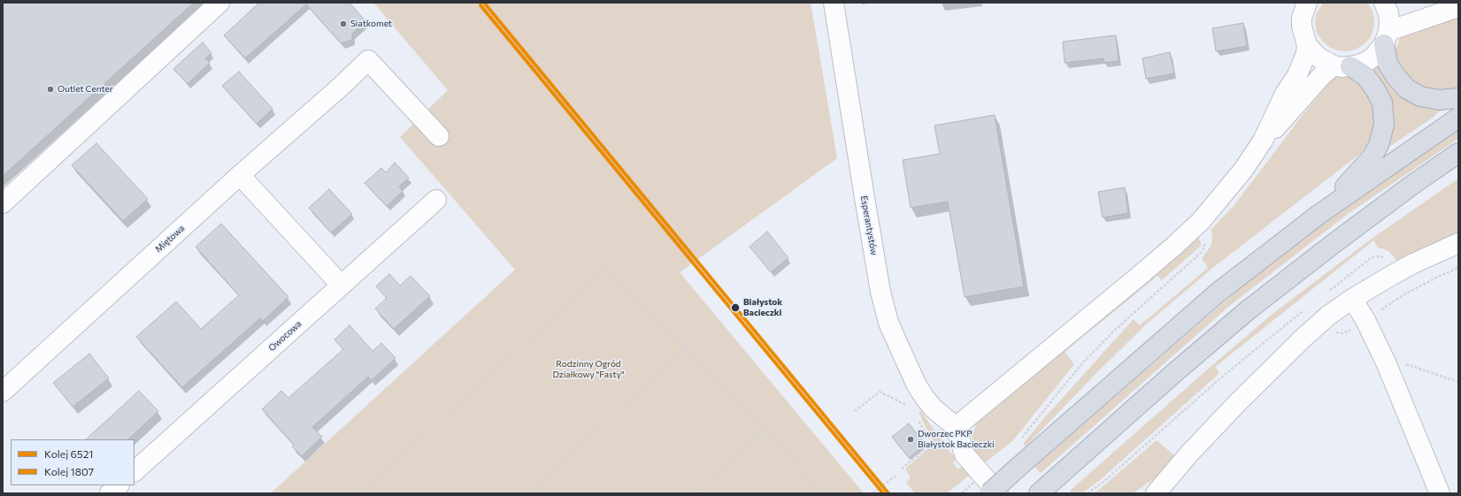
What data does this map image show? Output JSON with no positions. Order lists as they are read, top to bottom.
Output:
{
  "streets": {
    "street": ["Esperantystów", "Miętowa", "Owocowa"]
  },
  "parks": ["Rodzinny Ogród Działkowy \"Fasty\""],
  "places": [
    "Siatkomet",
    "Outlet Center",
    "Białystok Bacieczki",
    "Dworzec PKP Białystok Bacieczki"
  ],
  "lines": ["rail line 6521", "rail line 1807"],
  "legend": ["Kolej 6521", "Kolej 1807"]
}
